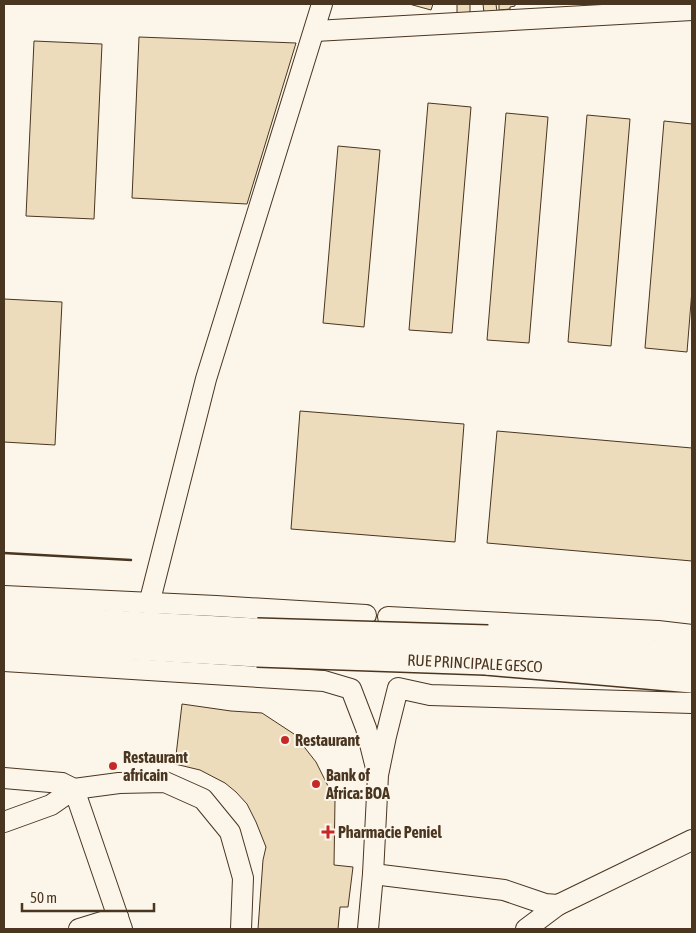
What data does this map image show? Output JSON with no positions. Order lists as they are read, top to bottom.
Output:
{
  "streets": {
    "main road": ["RUE PRINCIPALE GESCO"]
  },
  "places": {
    "other": ["Restaurant", "Restaurant africain", "Bank of Africa: BOA"],
    "health": ["Pharmacie Peniel"]
  },
  "scale_bar": "50 m"
}
